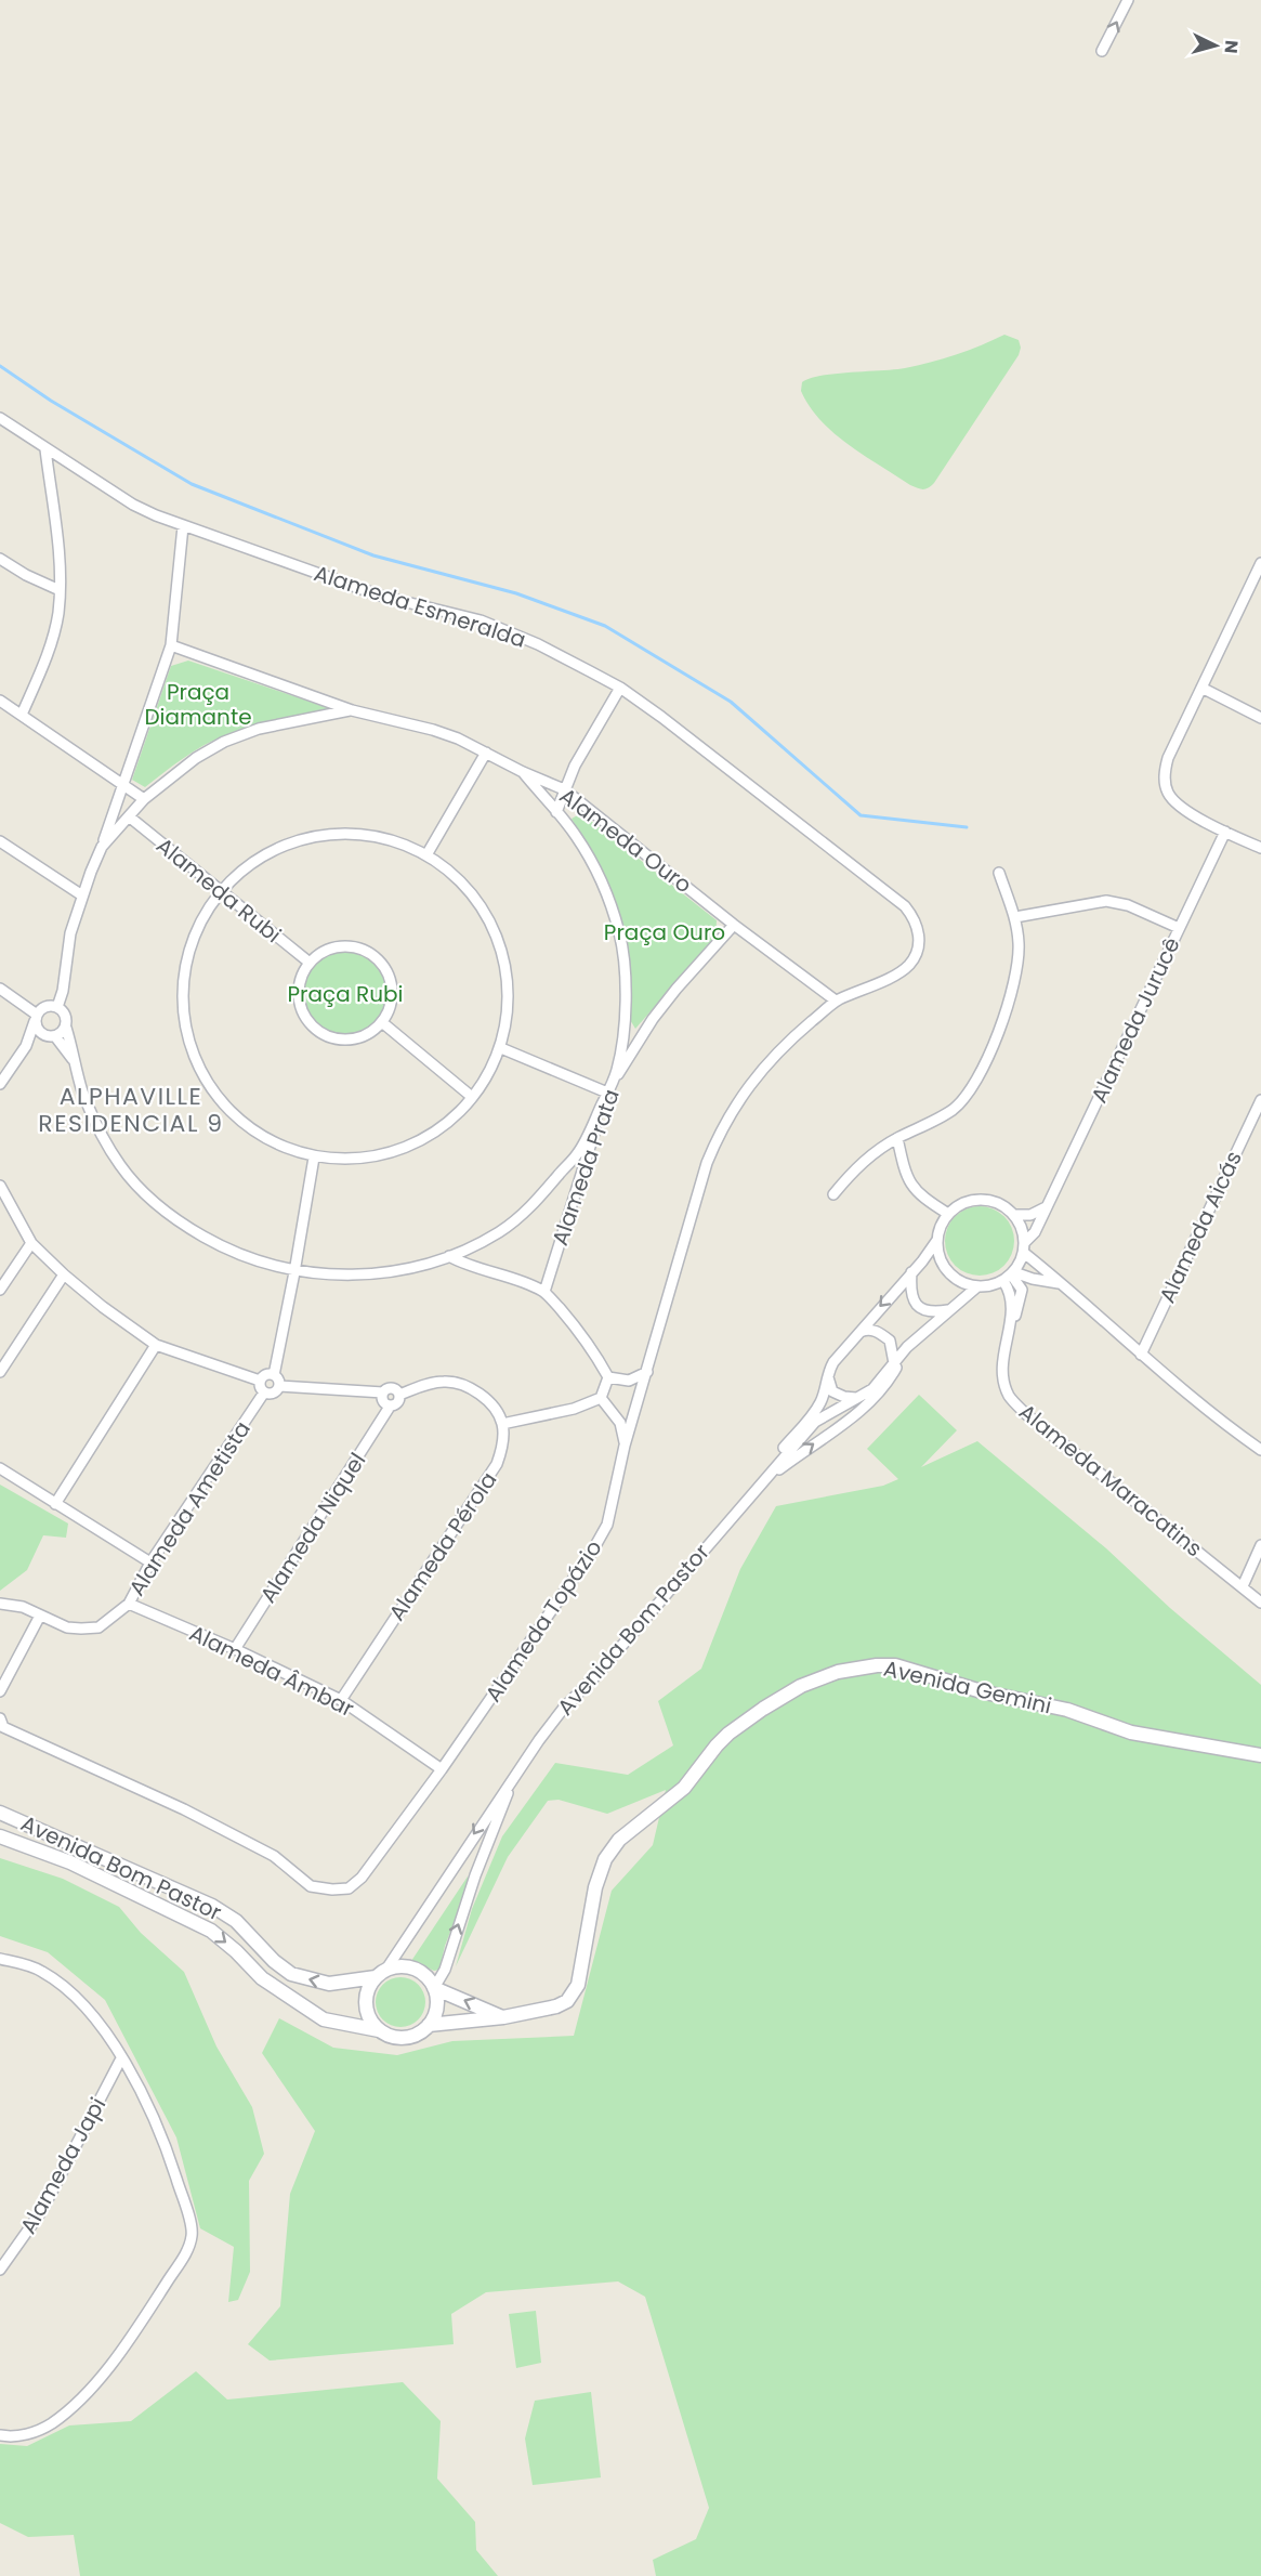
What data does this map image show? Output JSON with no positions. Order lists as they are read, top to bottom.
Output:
{
  "streets": {
    "street": [
      "Alameda Esmeralda",
      "Alameda Ouro",
      "Alameda Rubi",
      "Alameda Jurucê",
      "Alameda Prata",
      "Alameda Aicás",
      "Alameda Maracatins",
      "Alameda Ametista",
      "Alameda Niquel",
      "Alameda Pérola",
      "Alameda Topázio",
      "Avenida Bom Pastor",
      "Alameda Âmbar",
      "Avenida Gemini",
      "Alameda Japi"
    ]
  },
  "crossings": [
    ["Alameda Esmeralda", "Alameda Topázio"],
    ["Alameda Ouro", "Alameda Prata"],
    ["Alameda Ouro", "Alameda Topázio"],
    ["Alameda Jurucê", "Alameda Maracatins"],
    ["Alameda Jurucê", "Avenida Bom Pastor"],
    ["Alameda Maracatins", "Avenida Bom Pastor"],
    ["Alameda Ametista", "Alameda Âmbar"],
    ["Alameda Niquel", "Alameda Âmbar"],
    ["Alameda Pérola", "Alameda Âmbar"],
    ["Alameda Topázio", "Alameda Âmbar"],
    ["Avenida Bom Pastor", "Avenida Gemini"]
  ],
  "districts": ["ALPHAVILLE RESIDENCIAL 9"],
  "parks": ["Praça Diamante", "Praça Ouro", "Praça Rubi"],
  "north": "right"
}
